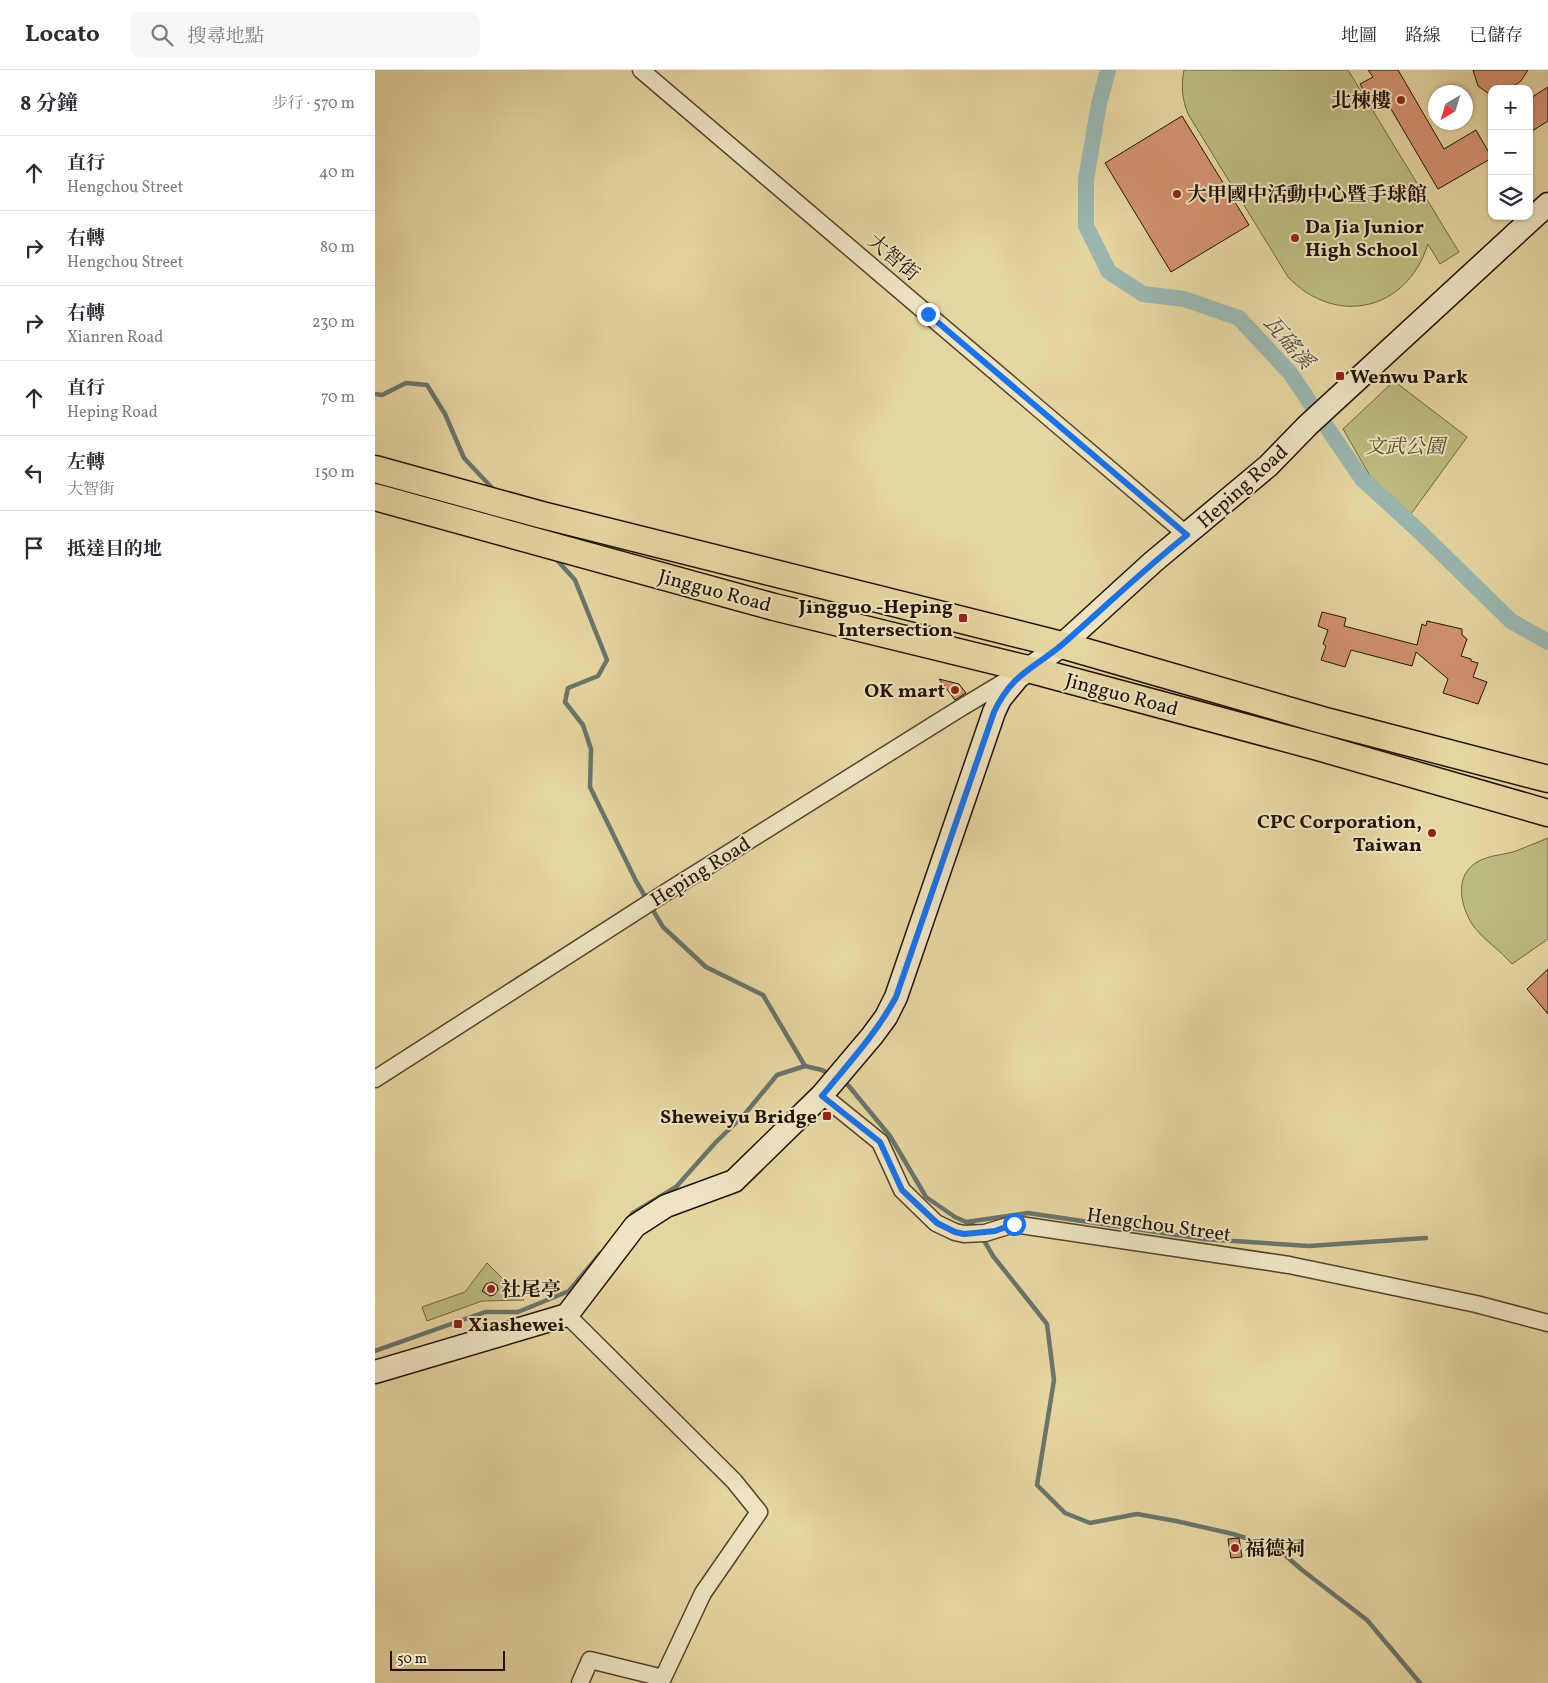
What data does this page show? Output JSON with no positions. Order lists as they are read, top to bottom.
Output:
{
  "streets": {
    "main road": ["Jingguo Road"],
    "street": ["大智街", "Heping Road", "Hengchou Street"]
  },
  "crossings": [
    ["大智街", "Heping Road"],
    ["Heping Road", "Jingguo Road"],
    ["Heping Road", "Hengchou Street"]
  ],
  "water": ["瓦磘溪"],
  "parks": ["文武公園"],
  "places": {
    "other": [
      "北棟樓",
      "大甲國中活動中心暨手球館",
      "Da Jia Junior High School",
      "OK mart",
      "CPC Corporation, Taiwan",
      "社尾亭",
      "福德祠"
    ],
    "transit": [
      "Wenwu Park",
      "Jingguo -Heping Intersection",
      "Sheweiyu Bridge",
      "Xiashewei"
    ]
  },
  "scale_bar": "50 m",
  "north": "bottom left",
  "page": {
    "header": "Locato",
    "search": "搜尋地點",
    "nav": ["地圖", "路線", "已儲存"],
    "heading": ["8 分鐘", "步行 · 570 m"],
    "map_buttons": ["+", "−"],
    "list": [
      ["直行", "Hengchou Street", "40 m"],
      ["右轉", "Hengchou Street", "80 m"],
      ["右轉", "Xianren Road", "230 m"],
      ["直行", "Heping Road", "70 m"],
      ["左轉", "大智街", "150 m"],
      "抵達目的地"
    ],
    "scale": "50 m"
  }
}
